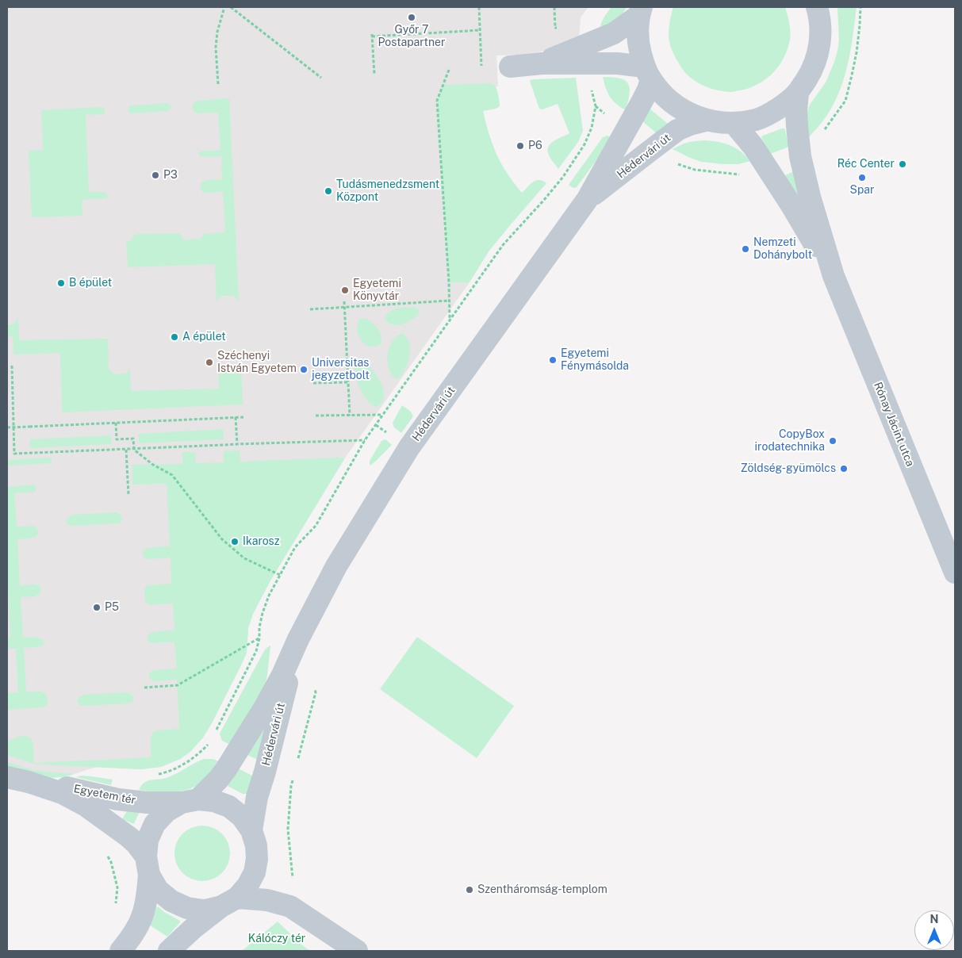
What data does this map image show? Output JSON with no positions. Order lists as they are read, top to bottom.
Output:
{
  "streets": {
    "street": ["Hédervári út", "Rónay Jácint utca", "Egyetem tér"]
  },
  "crossings": [
    ["Hédervári út", "Egyetem tér"]
  ],
  "parks": ["Kálóczy tér"],
  "places": [
    "Győr 7 Postapartner",
    "P6",
    "Réc Center",
    "P3",
    "Spar",
    "Tudásmenedzsment Központ",
    "Nemzeti Dohánybolt",
    "B épület",
    "Egyetemi Könyvtár",
    "A épület",
    "Egyetemi Fénymásolda",
    "Széchenyi István Egyetem",
    "Universitas jegyzetbolt",
    "CopyBox irodatechnika",
    "Zöldség-gyümölcs",
    "Ikarosz",
    "P5",
    "Szentháromság-templom"
  ],
  "north": "top"
}
